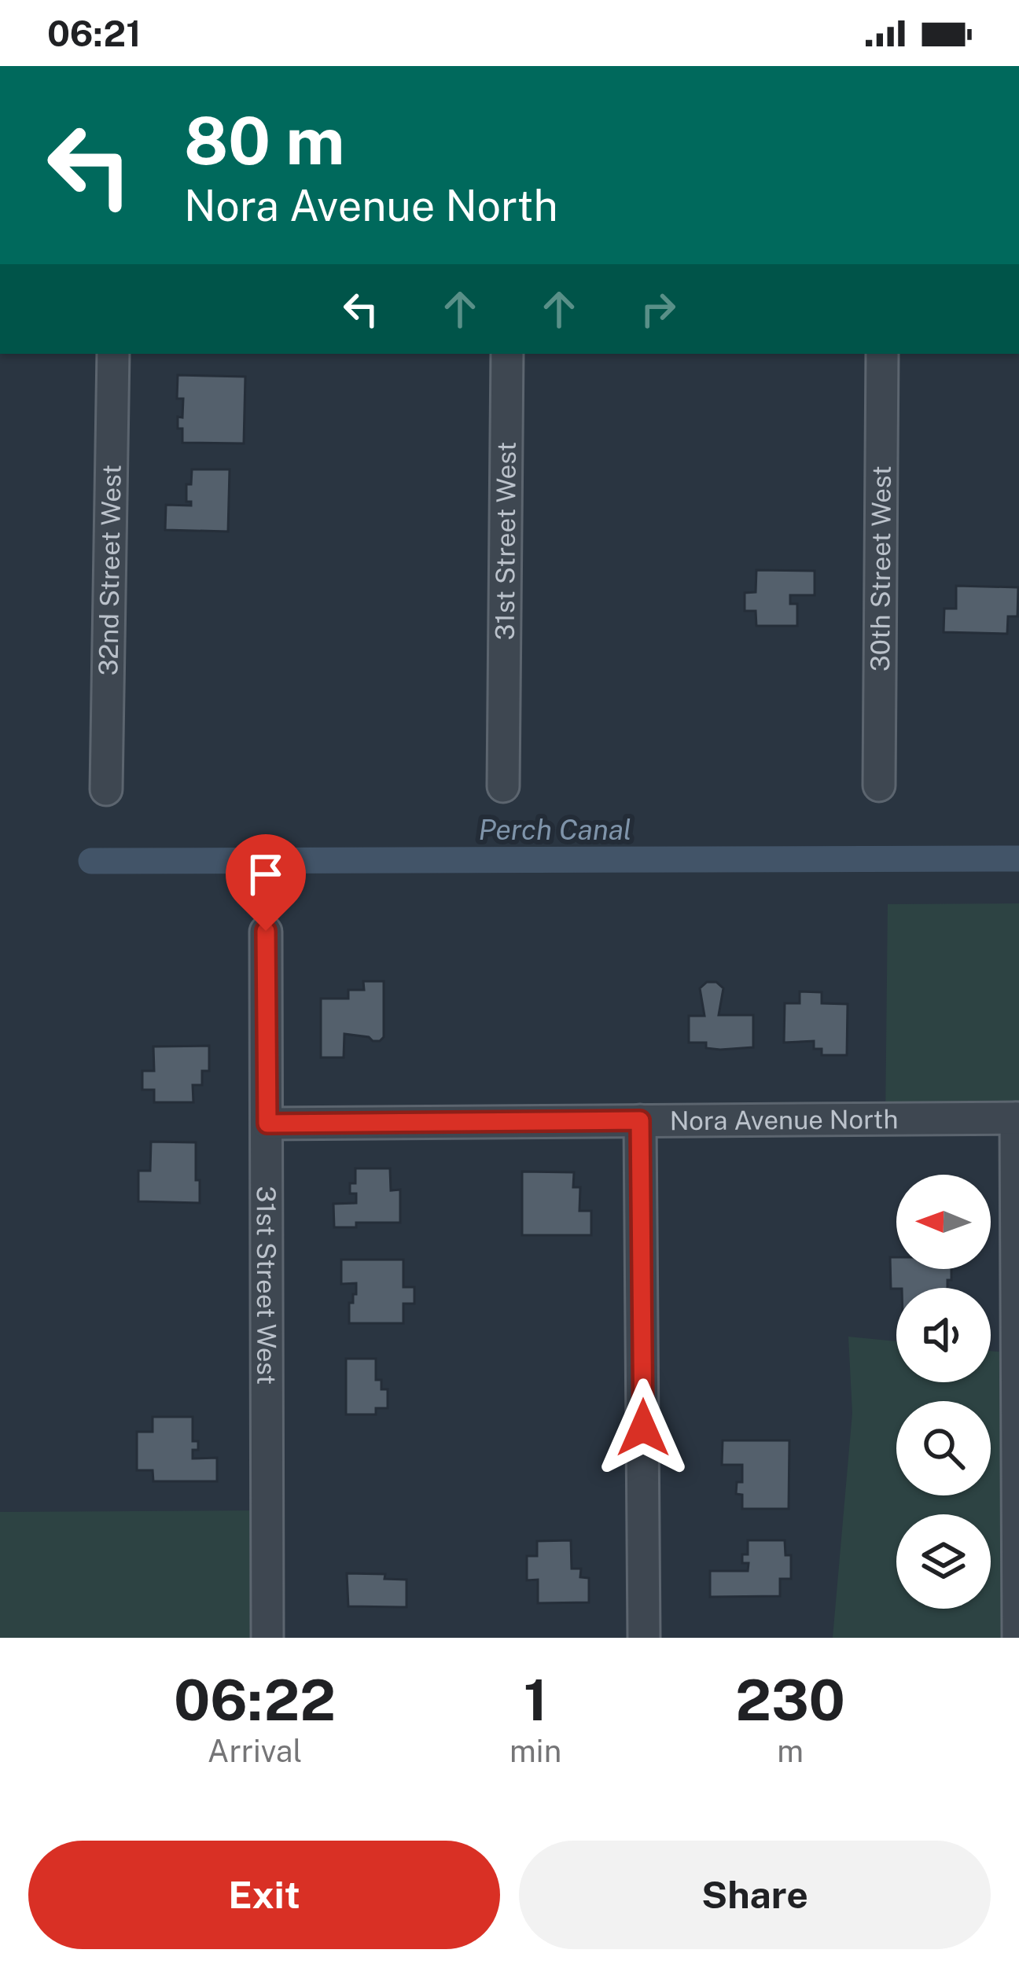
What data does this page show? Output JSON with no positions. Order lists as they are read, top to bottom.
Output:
{
  "streets": {
    "street": [
      "31st Street West",
      "30th Street West",
      "32nd Street West",
      "Nora Avenue North"
    ]
  },
  "crossings": [
    ["31st Street West", "Nora Avenue North"]
  ],
  "water": ["Perch Canal"],
  "north": "left",
  "page": {
    "status": "06:21",
    "turn": ["80 m", "Nora Avenue North"],
    "eta": [
      "06:22",
      "Arrival",
      "1",
      "min",
      "230",
      "m"
    ],
    "buttons": ["Exit", "Share"]
  }
}
